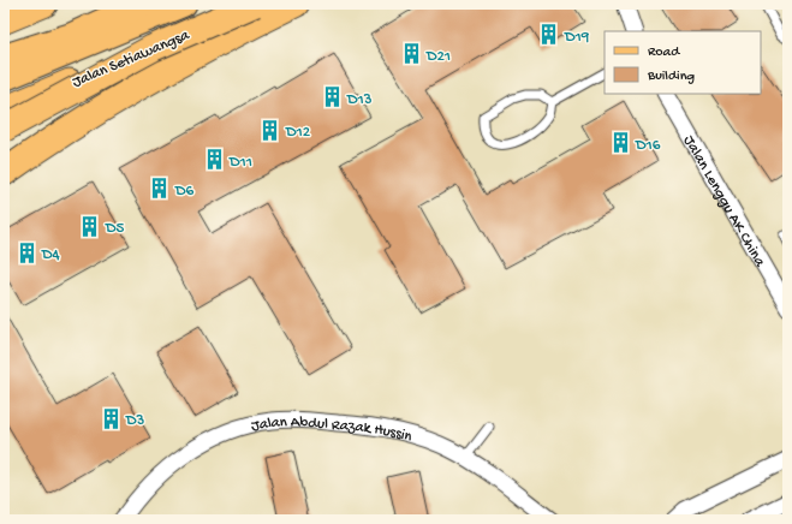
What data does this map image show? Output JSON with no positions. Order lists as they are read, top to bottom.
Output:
{
  "streets": {
    "main road": ["Jalan Setiawangsa"],
    "street": ["Jalan Lenggu AK China", "Jalan Abdul Razak Hussin"]
  },
  "places": {
    "building": [
      "D19",
      "D21",
      "D13",
      "D12",
      "D16",
      "D11",
      "D6",
      "D5",
      "D4",
      "D3"
    ]
  },
  "legend": ["Road", "Building"]
}
